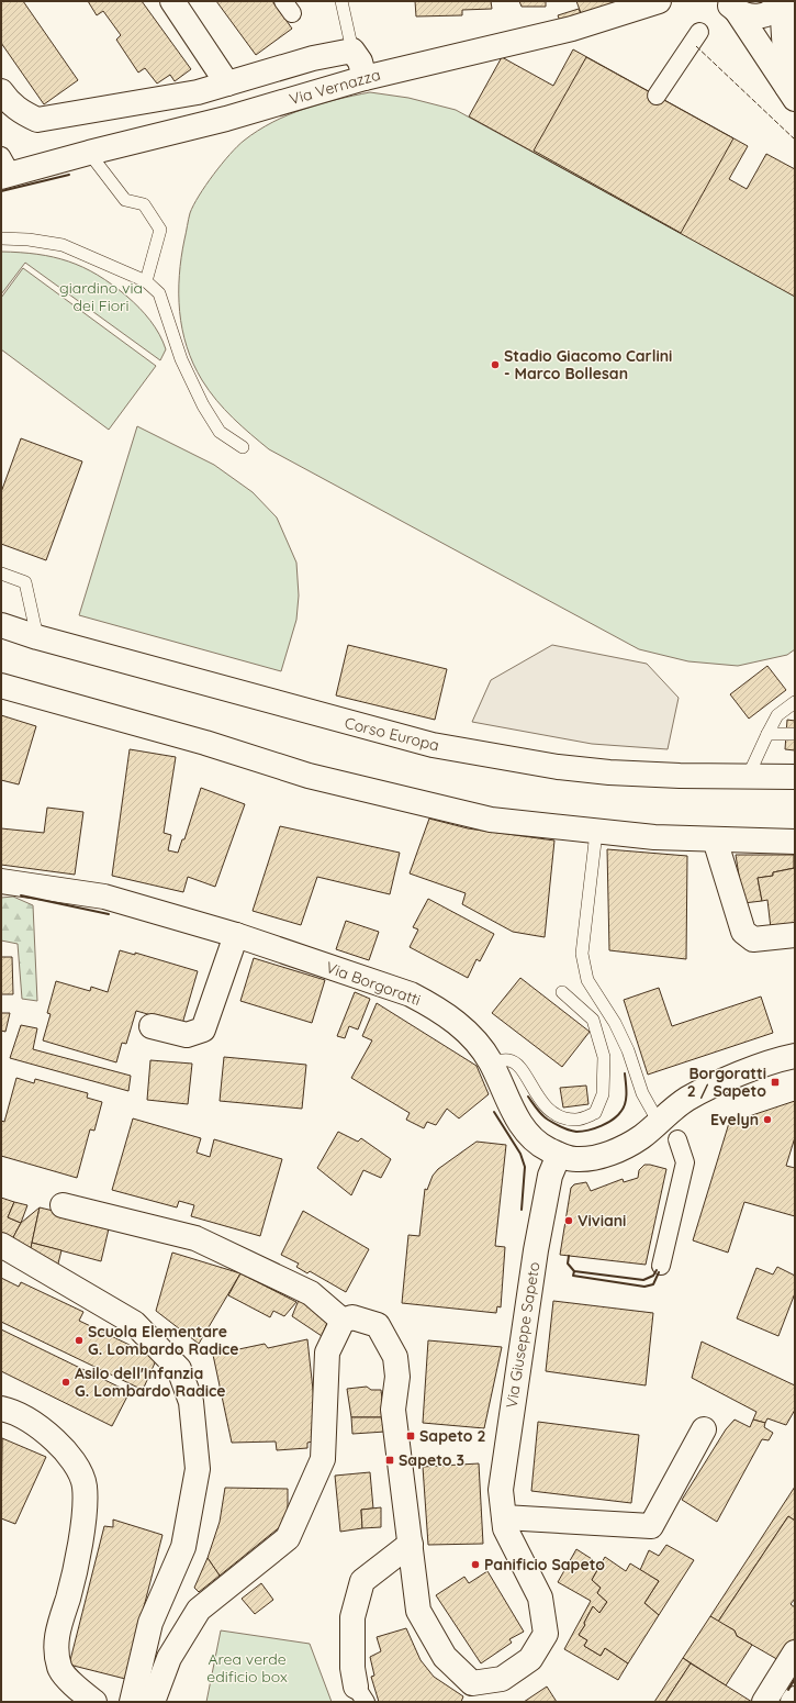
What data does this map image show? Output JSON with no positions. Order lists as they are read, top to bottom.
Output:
{
  "streets": {
    "street": [
      "Via Vernazza",
      "Corso Europa",
      "Via Borgoratti",
      "Via Giuseppe Sapeto"
    ]
  },
  "crossings": [
    ["Via Borgoratti", "Via Giuseppe Sapeto"]
  ],
  "parks": ["giardino via dei Fiori", "Area verde edificio box"],
  "places": {
    "other": [
      "Stadio Giacomo Carlini - Marco Bollesan",
      "Evelyn",
      "Viviani",
      "Scuola Elementare G. Lombardo Radice",
      "Asilo dell'Infanzia G. Lombardo Radice",
      "Panificio Sapeto"
    ],
    "transit": ["Borgoratti 2 / Sapeto", "Sapeto 2", "Sapeto 3"]
  }
}
